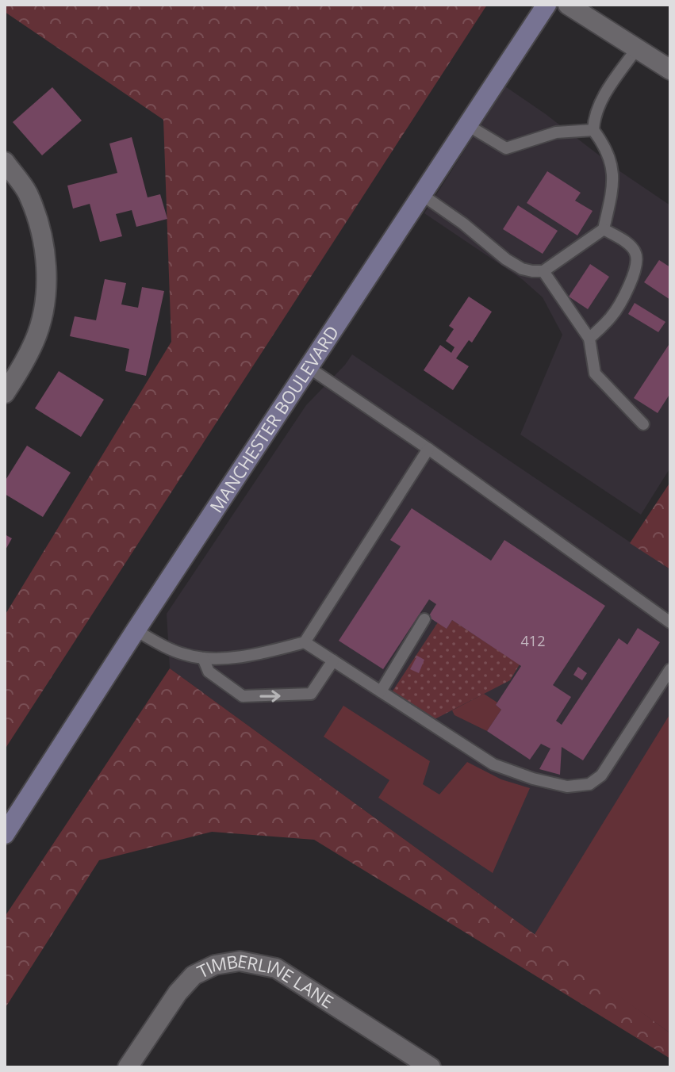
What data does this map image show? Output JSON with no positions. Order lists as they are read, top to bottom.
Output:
{
  "streets": {
    "street": ["MANCHESTER BOULEVARD", "TIMBERLINE LANE"]
  },
  "house_numbers": ["412"]
}
